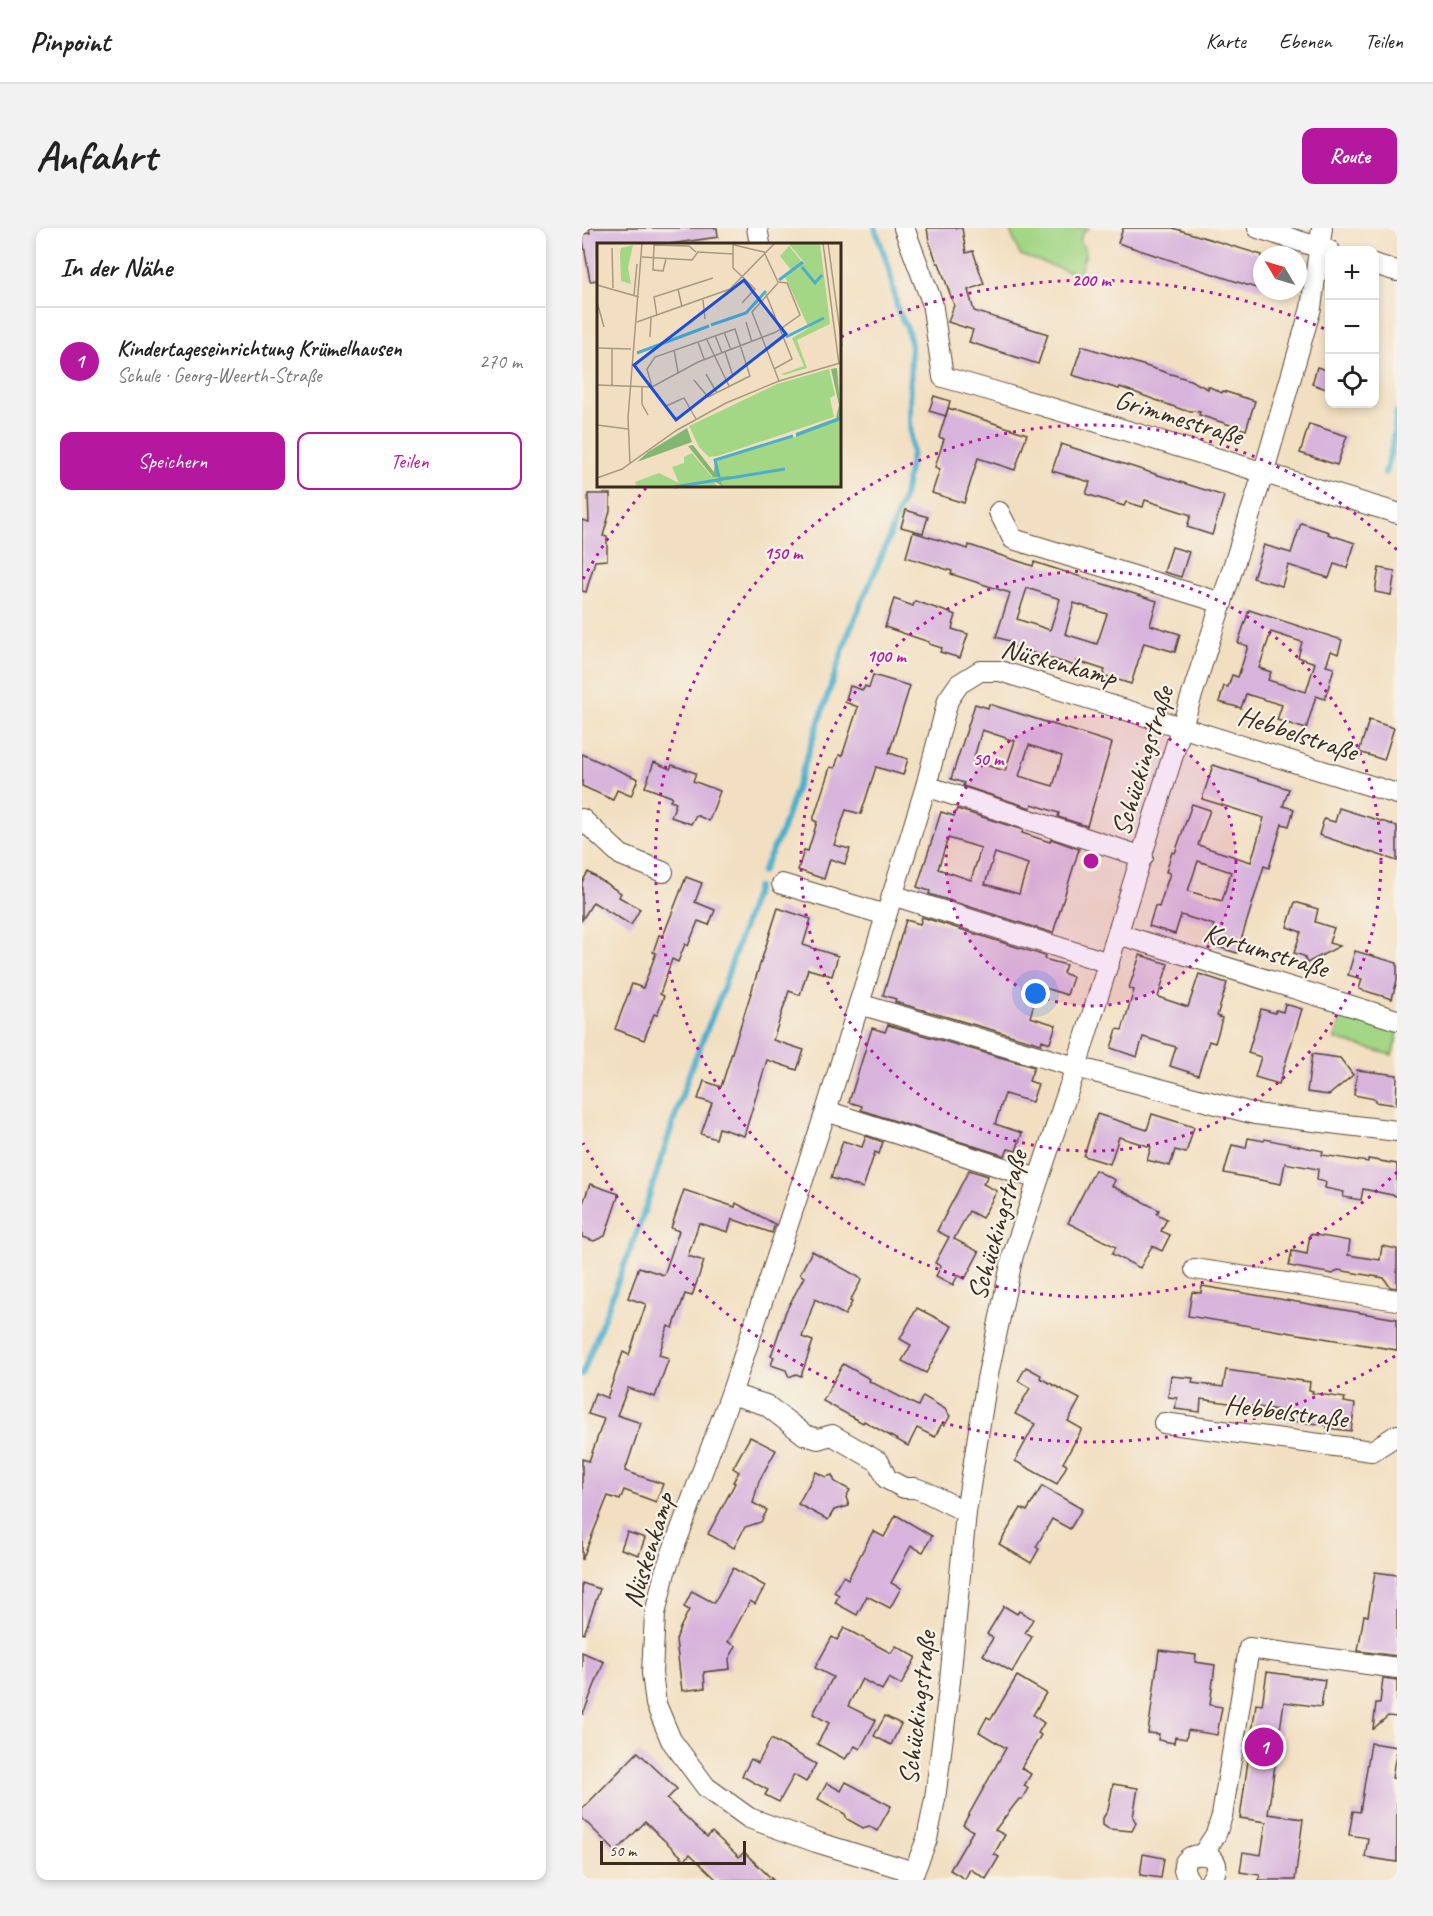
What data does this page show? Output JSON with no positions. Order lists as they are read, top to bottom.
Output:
{
  "streets": {
    "street": [
      "Grimmestraße",
      "Nüskenkamp",
      "Hebbelstraße",
      "Schückingstraße",
      "Kortumstraße"
    ]
  },
  "crossings": [
    ["Grimmestraße", "Schückingstraße"],
    ["Nüskenkamp", "Hebbelstraße"],
    ["Nüskenkamp", "Schückingstraße"],
    ["Hebbelstraße", "Schückingstraße"],
    ["Schückingstraße", "Kortumstraße"]
  ],
  "scale_bar": "50 m",
  "north": "top left",
  "page": {
    "header": "Pinpoint",
    "nav": ["Karte", "Ebenen", "Teilen"],
    "buttons": [
      "Route",
      ["Speichern", "Teilen"]
    ],
    "title": "Anfahrt",
    "heading": "In der Nähe",
    "map_buttons": ["+", "−"],
    "list": [
      {
        "mark": "1",
        "name": "Kindertageseinrichtung Krümelhausen",
        "note": "Schule · Georg-Weerth-Straße",
        "value": "270 m"
      }
    ],
    "pins": "1",
    "scale": "50 m"
  },
  "rings": [
    "200 m",
    "150 m",
    "100 m",
    "50 m"
  ]
}
